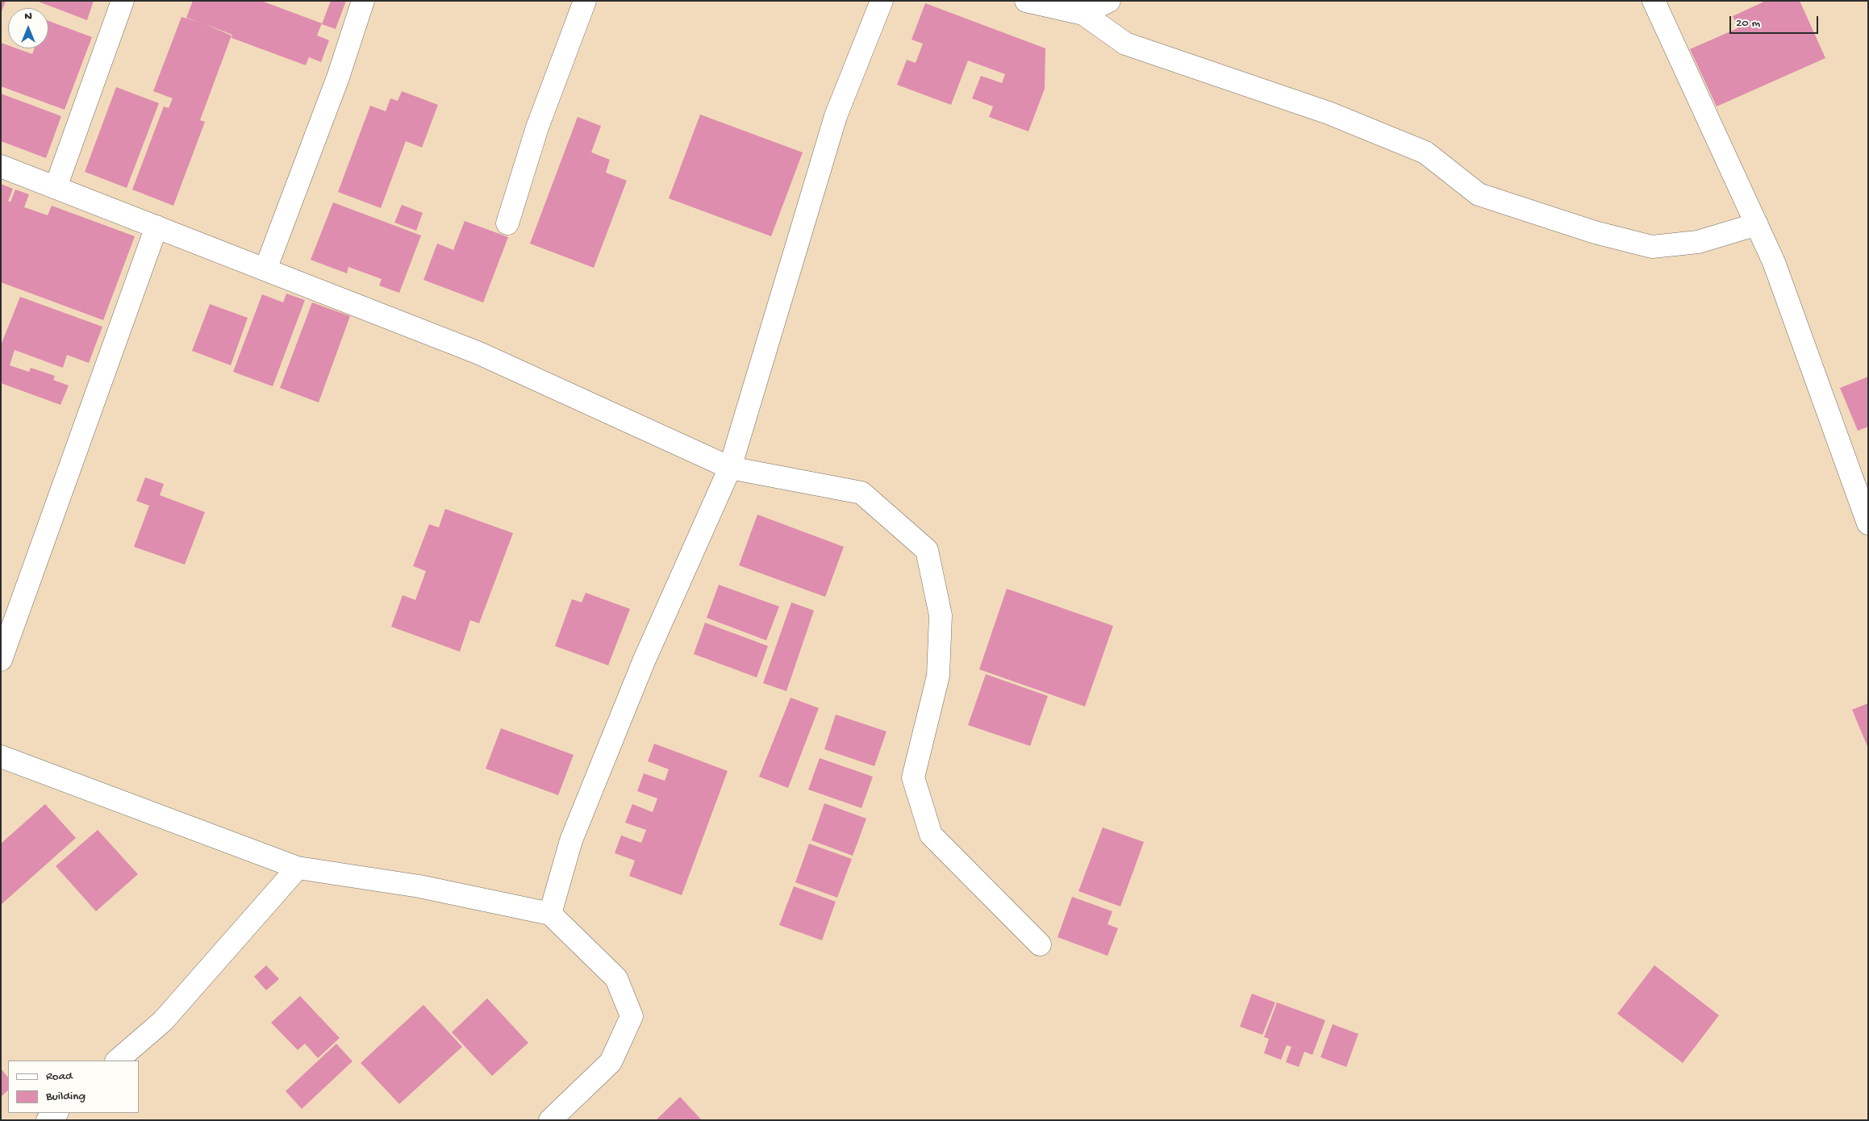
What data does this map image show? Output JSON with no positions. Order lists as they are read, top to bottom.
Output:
{
  "legend": ["Road", "Building"],
  "scale_bar": "20 m",
  "north": "top"
}
